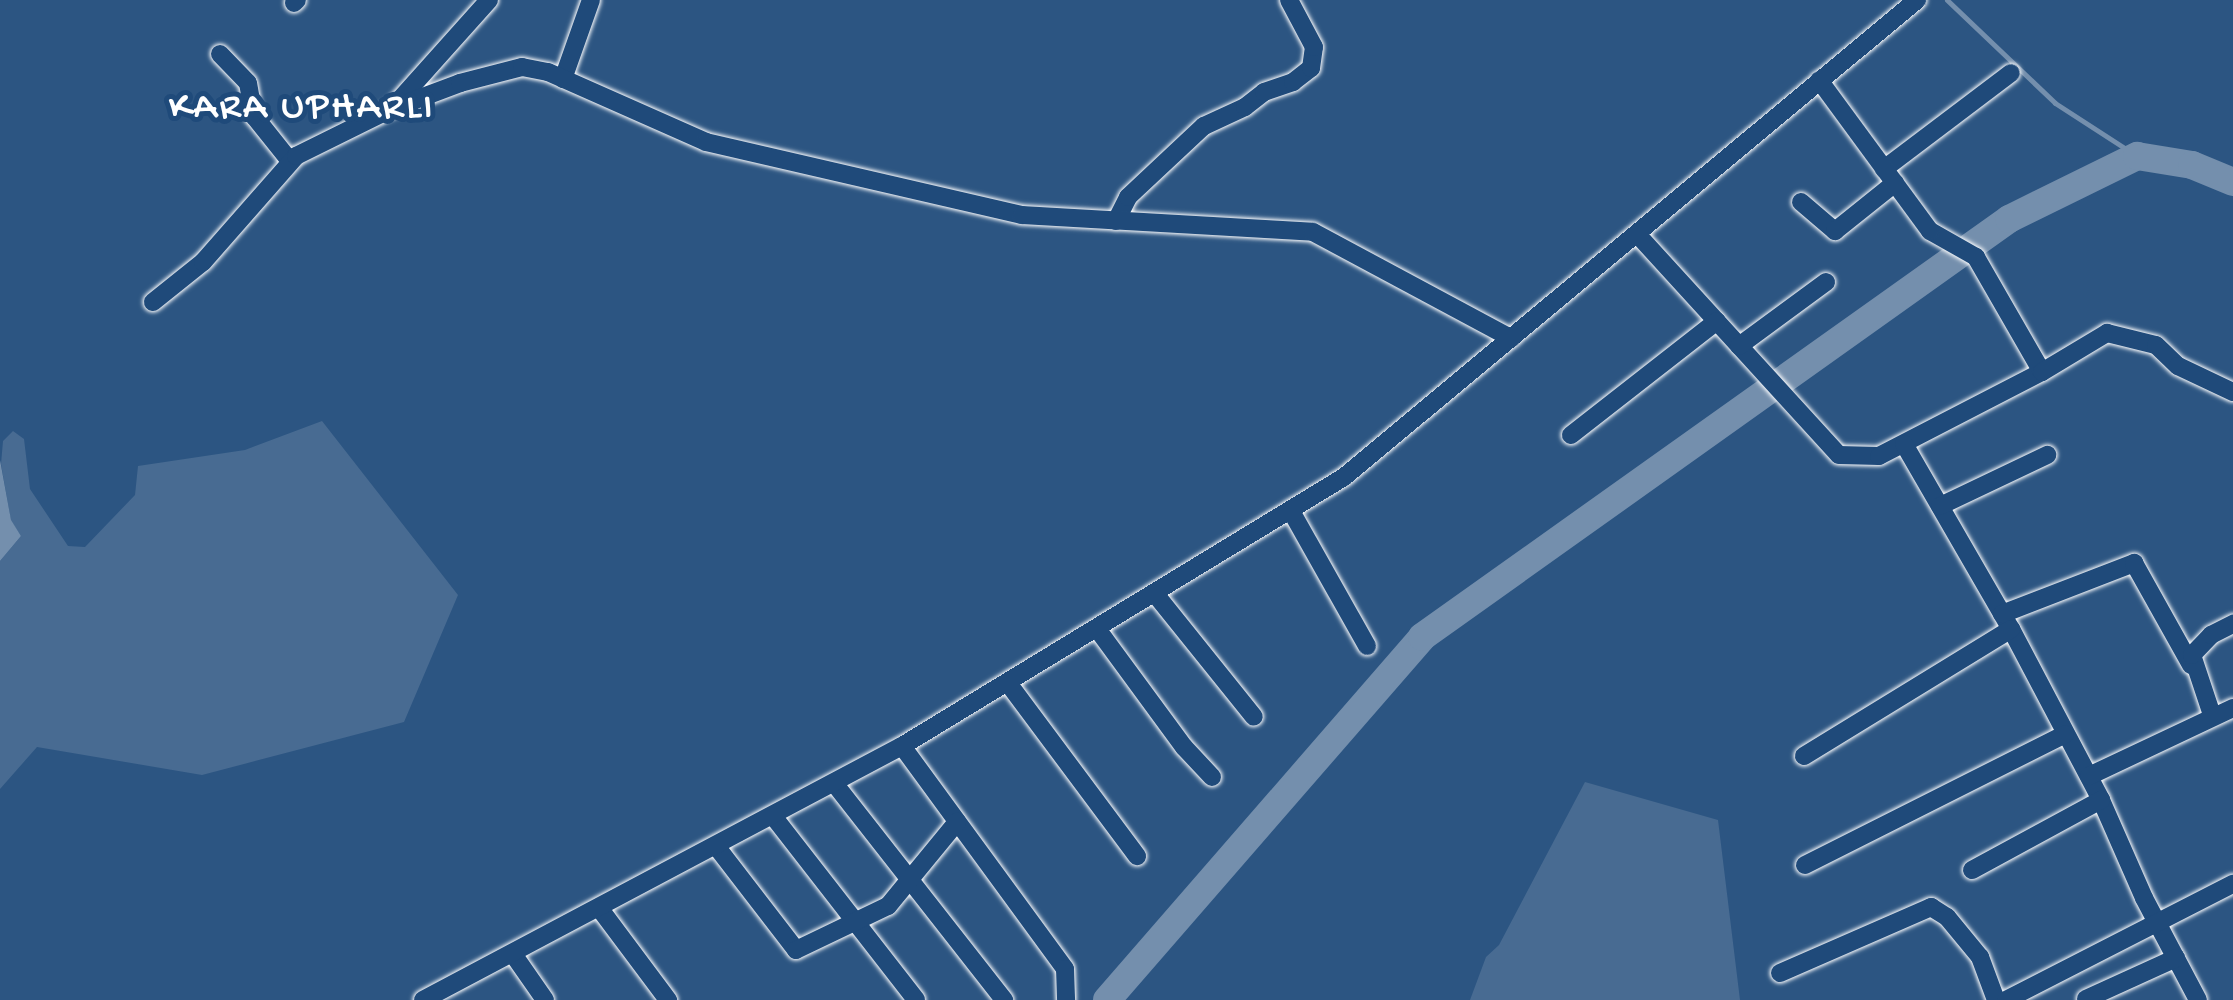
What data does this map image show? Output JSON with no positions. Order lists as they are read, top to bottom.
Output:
{
  "districts": ["KARA UPHARLI"]
}
